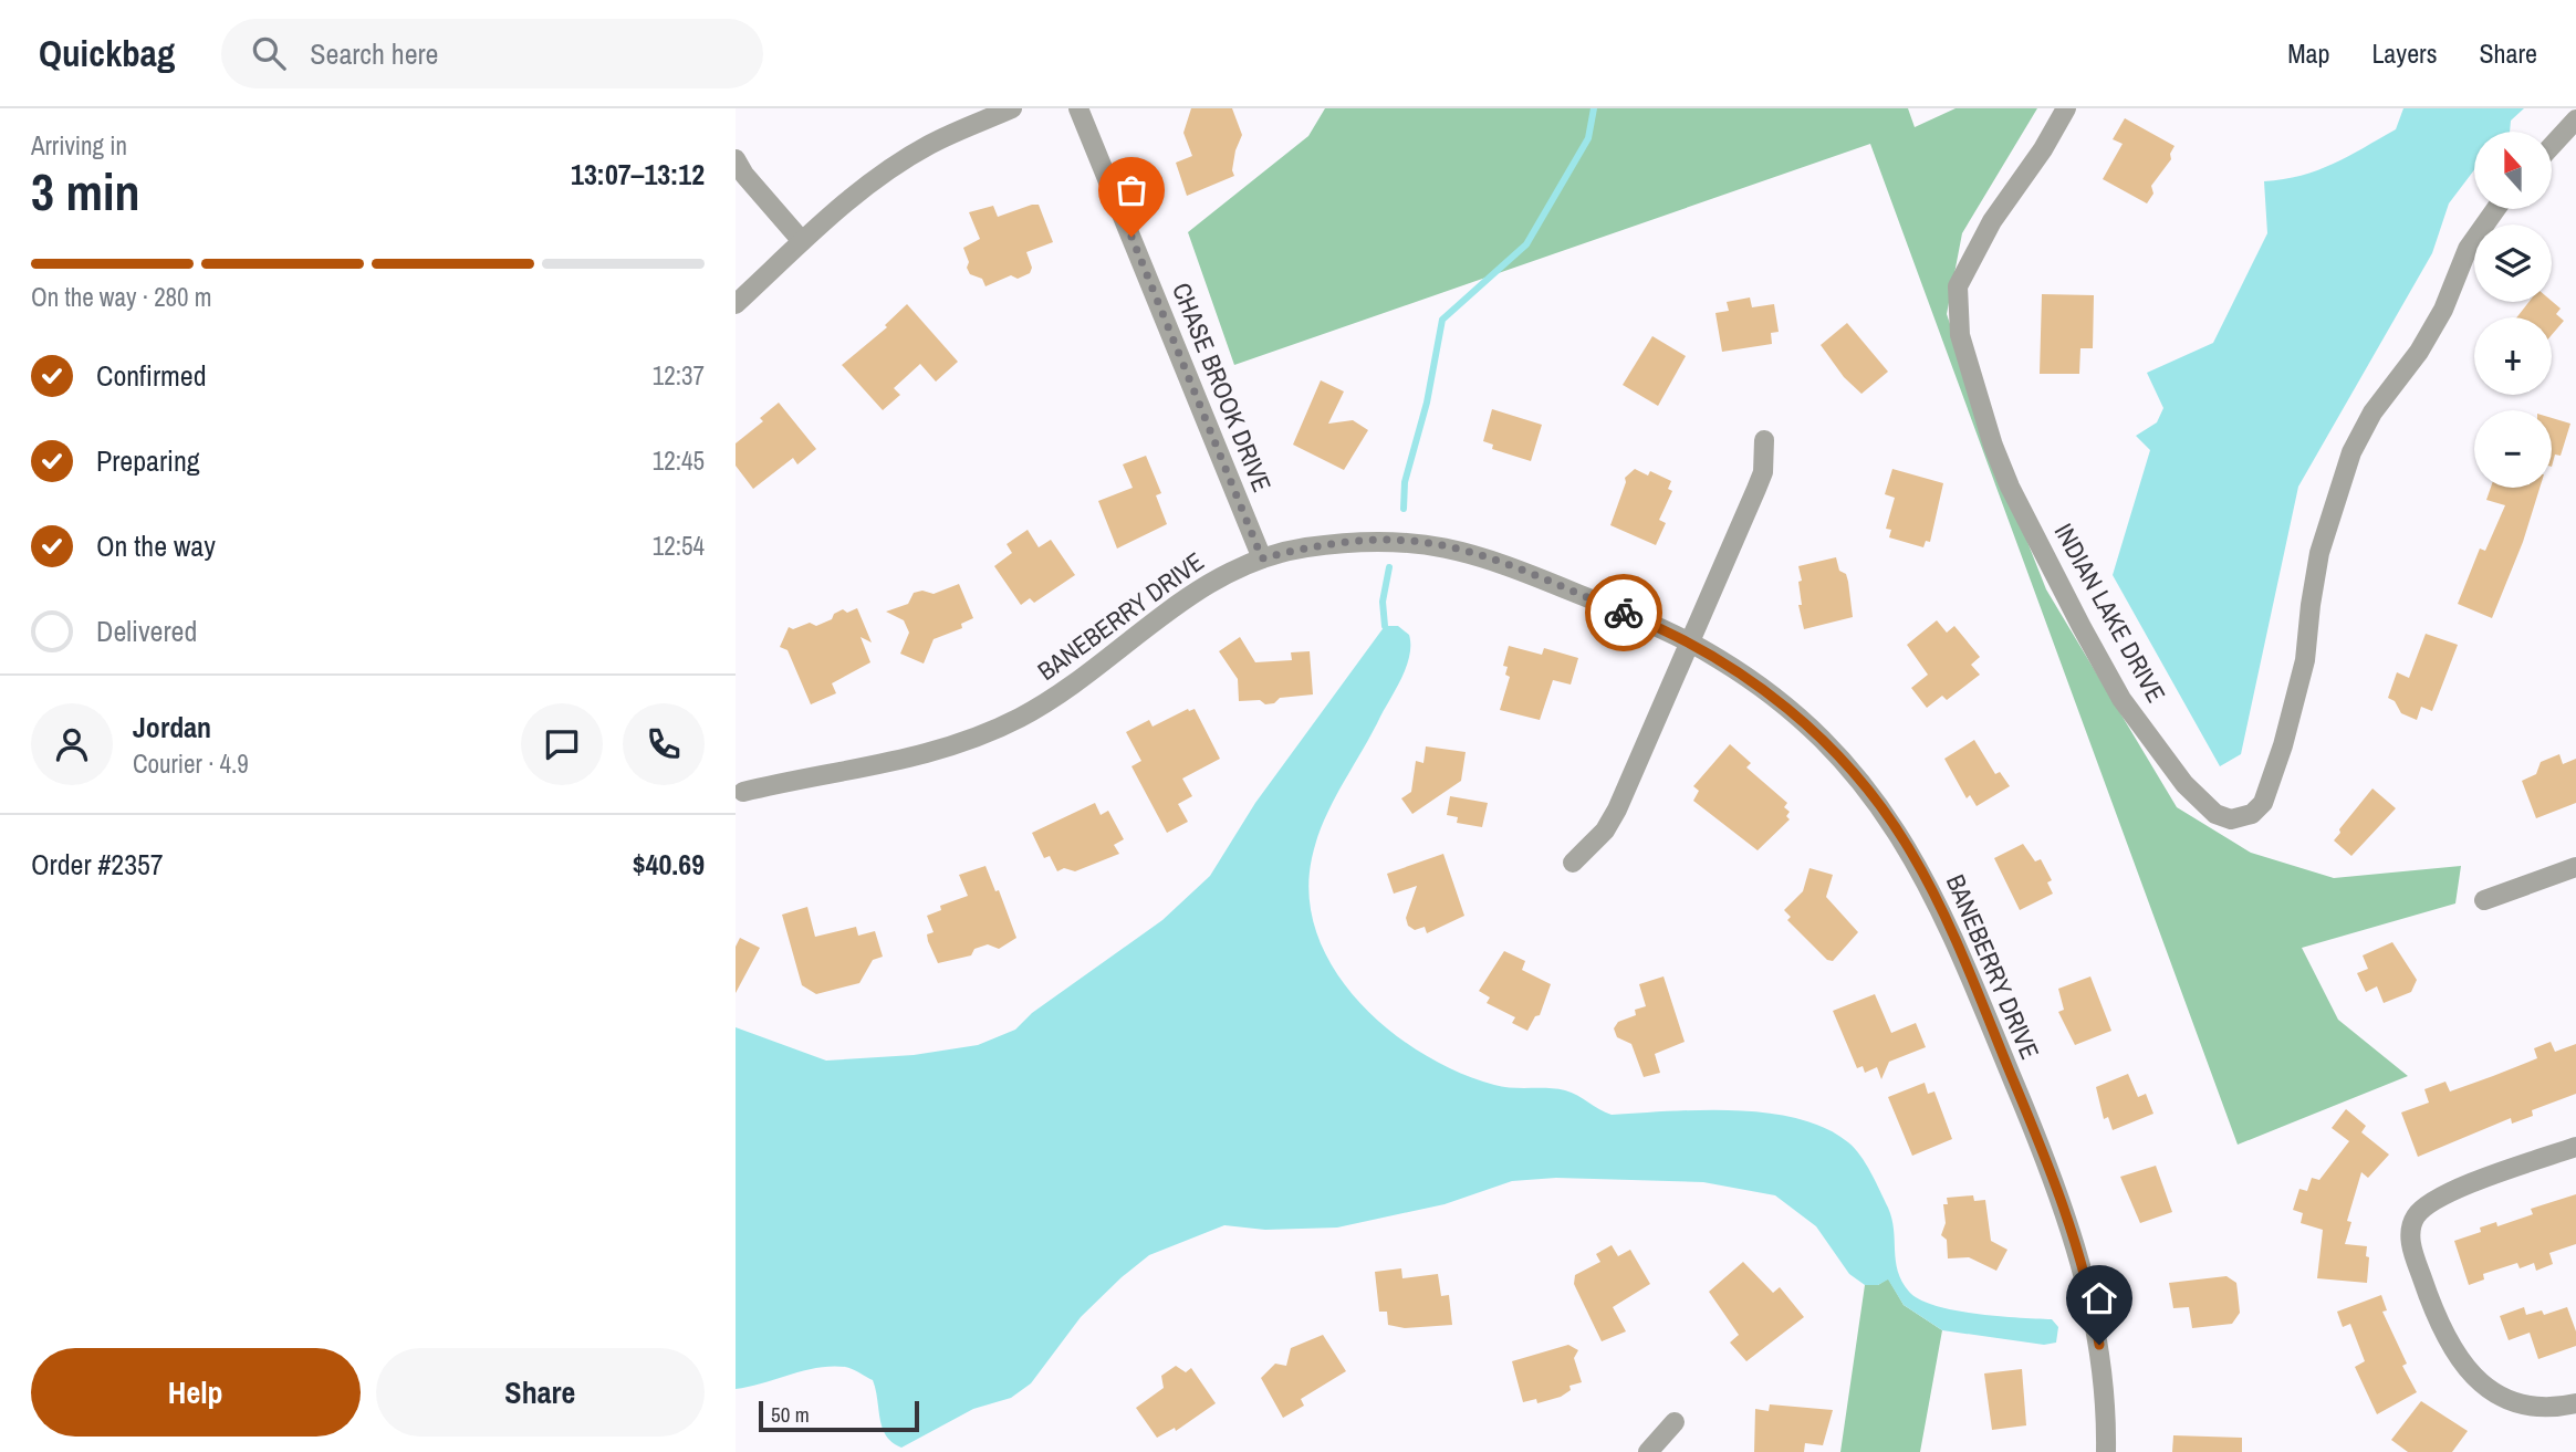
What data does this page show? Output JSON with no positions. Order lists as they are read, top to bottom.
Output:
{
  "streets": {
    "street": ["CHASE BROOK DRIVE", "INDIAN LAKE DRIVE", "BANEBERRY DRIVE"]
  },
  "crossings": [
    ["CHASE BROOK DRIVE", "BANEBERRY DRIVE"]
  ],
  "scale_bar": "50 m",
  "north": "top",
  "page": {
    "header": "Quickbag",
    "search": "Search here",
    "nav": ["Map", "Layers", "Share"],
    "heading": ["3 min", "Arriving in", "13:07–13:12"],
    "panel": [
      "Jordan",
      "Courier · 4.9",
      "Order #2357",
      "$40.69"
    ],
    "map_buttons": ["+", "−"],
    "bar": "On the way · 280 m",
    "list": [
      ["Confirmed", "12:37"],
      ["Preparing", "12:45"],
      ["On the way", "12:54"],
      "Delivered"
    ],
    "buttons": ["Help", "Share"],
    "scale": "50 m"
  }
}
